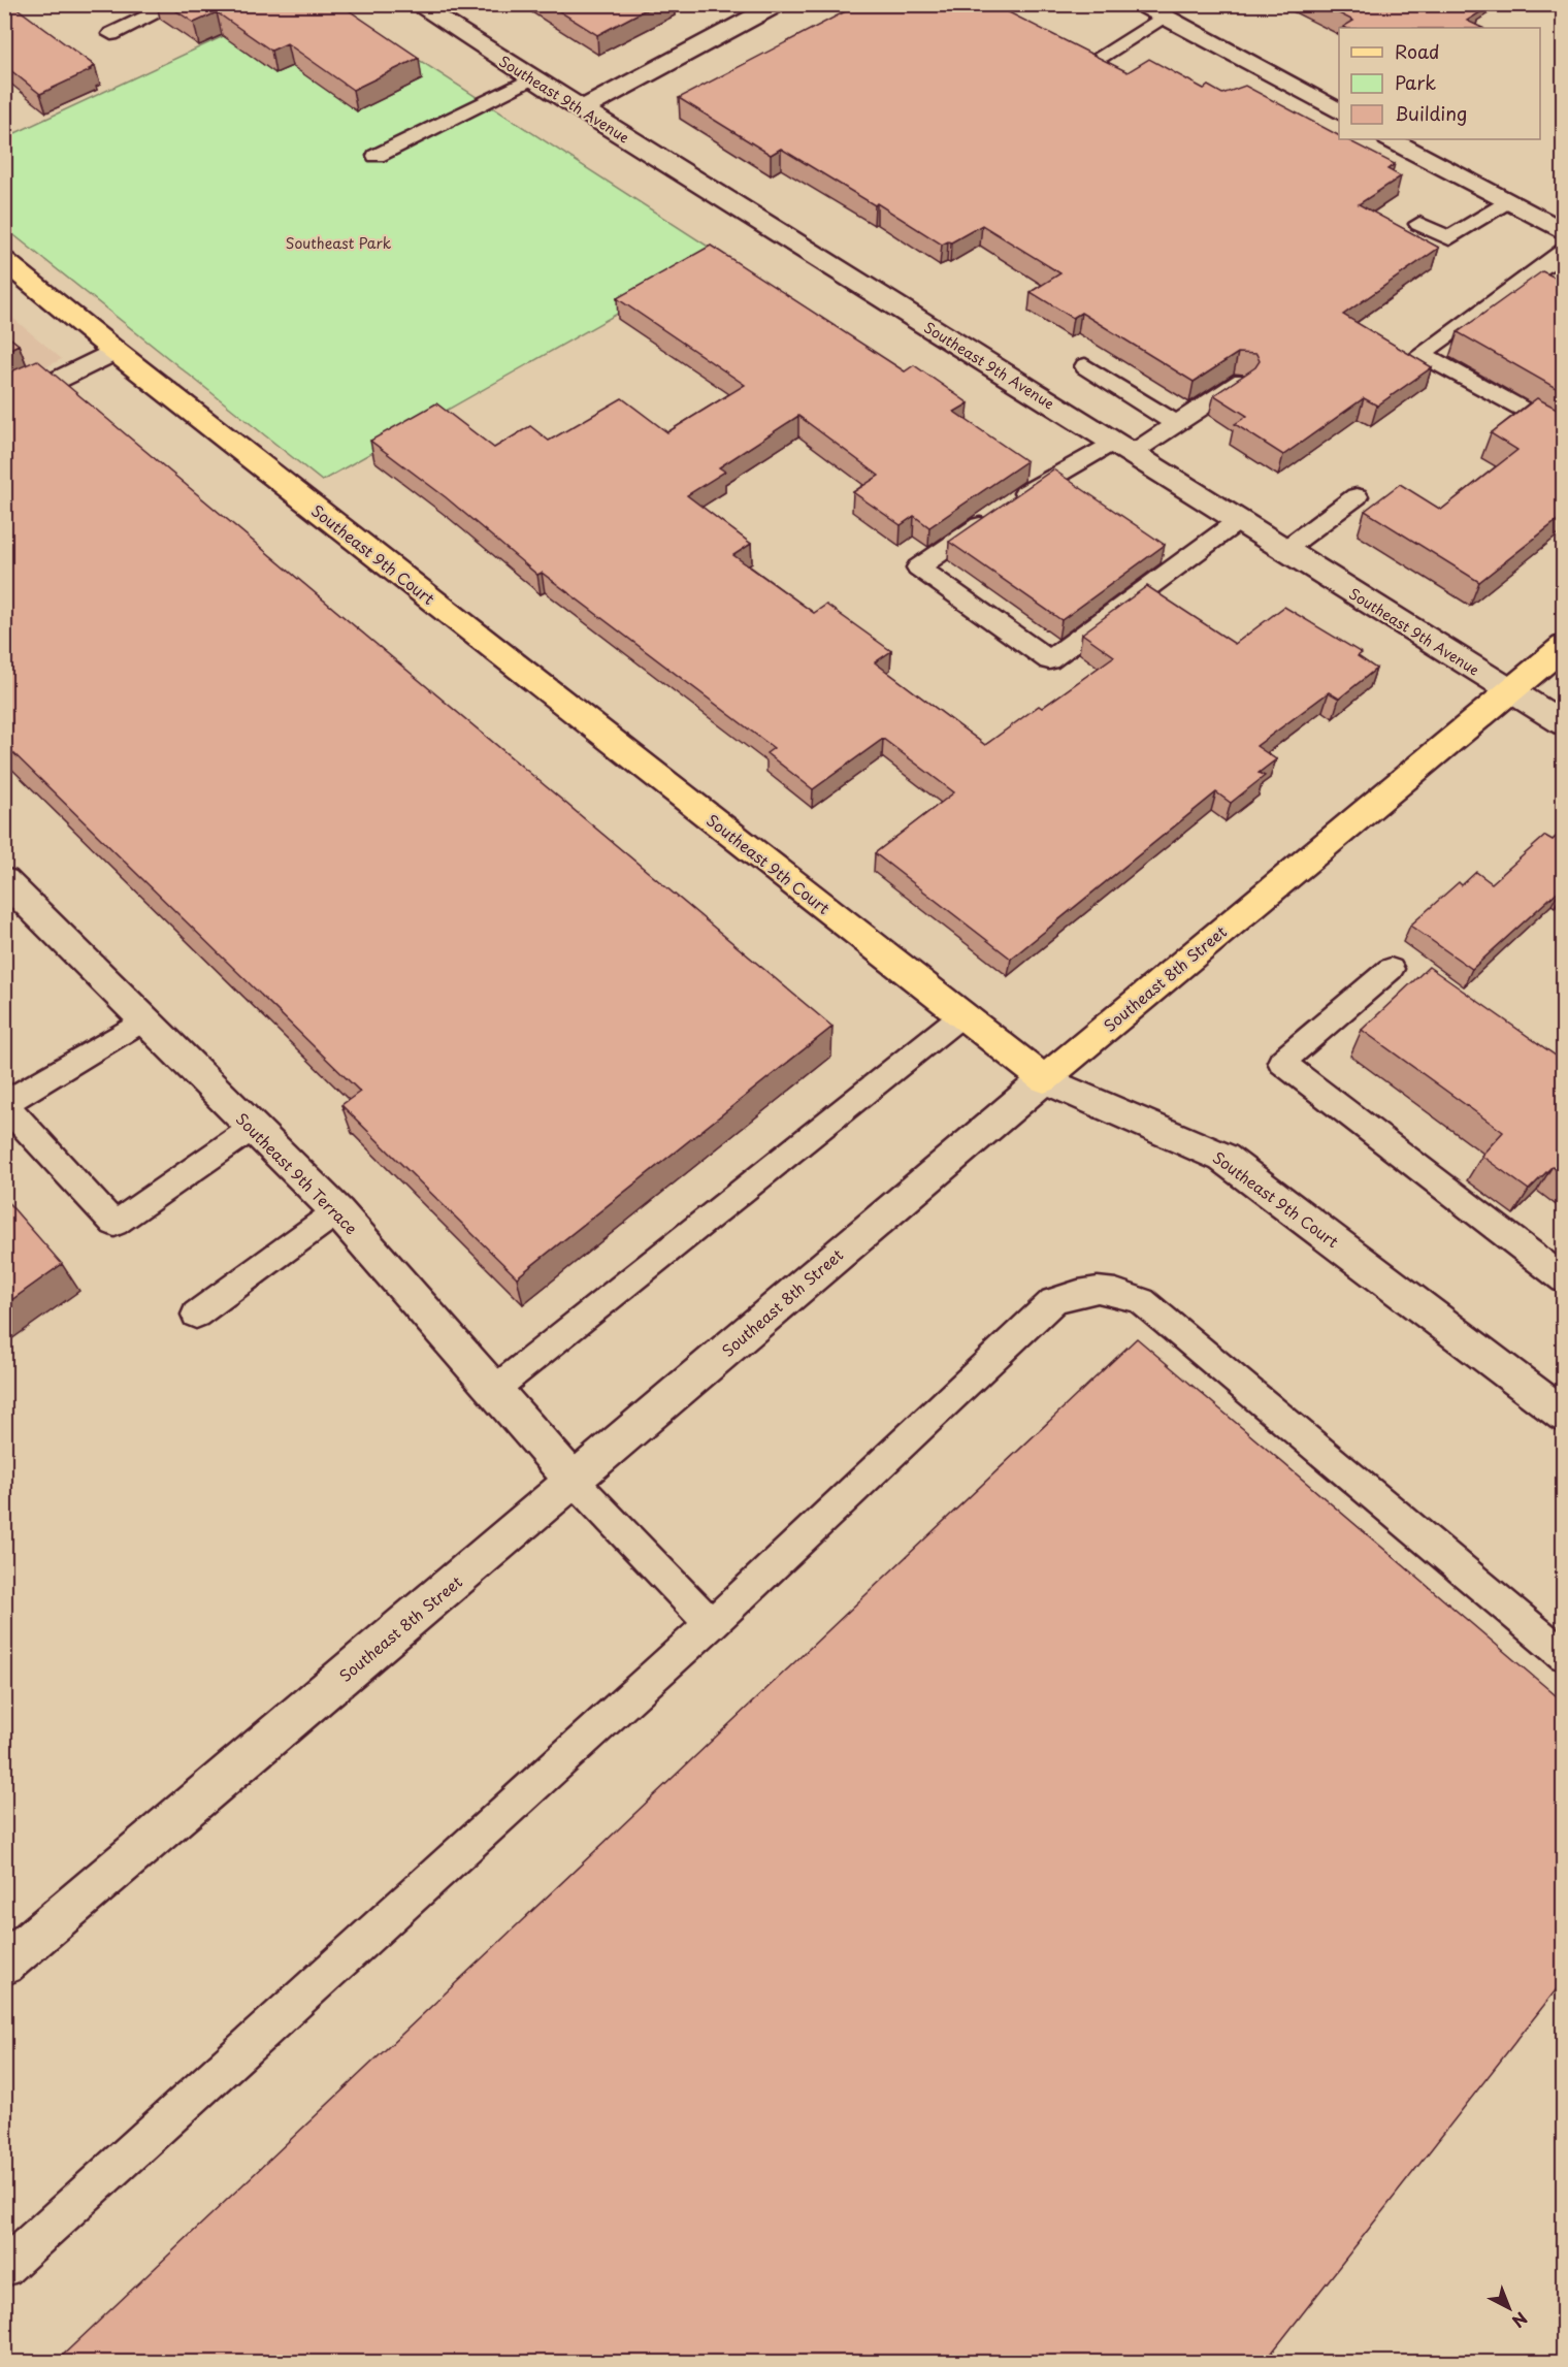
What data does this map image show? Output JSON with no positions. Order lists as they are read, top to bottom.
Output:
{
  "streets": {
    "main road": ["Southeast 9th Court", "Southeast 8th Street"],
    "street": ["Southeast 9th Avenue", "Southeast 9th Terrace"]
  },
  "crossings": [
    ["Southeast 9th Avenue", "Southeast 8th Street"],
    ["Southeast 9th Court", "Southeast 8th Street"],
    ["Southeast 8th Street", "Southeast 9th Terrace"]
  ],
  "parks": ["Southeast Park"],
  "legend": ["Road", "Park", "Building"],
  "north": "bottom right"
}
